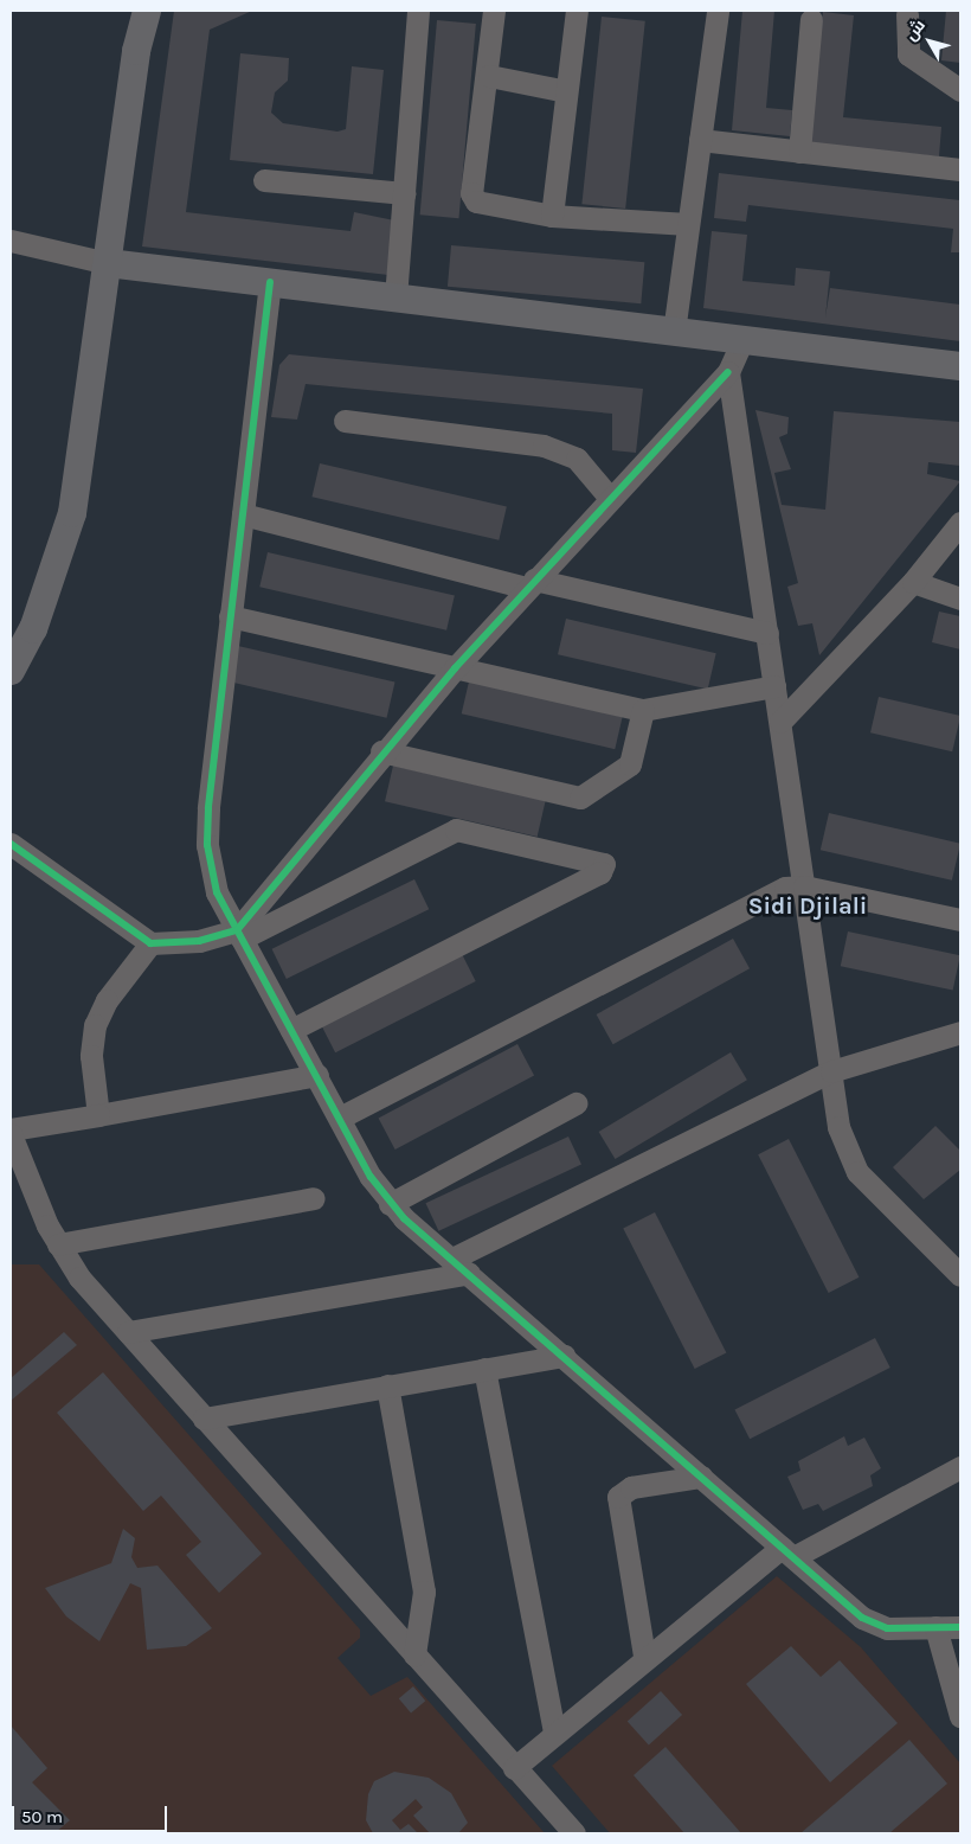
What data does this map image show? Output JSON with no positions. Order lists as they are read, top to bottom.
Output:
{
  "districts": ["Sidi Djilali"],
  "scale_bar": "50 m",
  "north": "top left"
}
